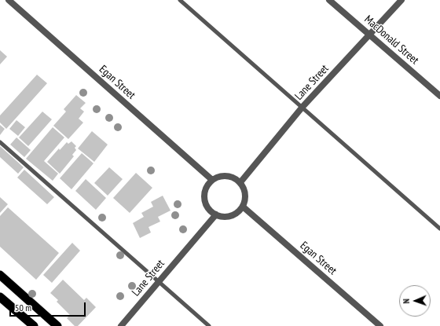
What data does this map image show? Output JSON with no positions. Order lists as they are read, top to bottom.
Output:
{
  "streets": {
    "street": ["MacDonald Street", "Egan Street", "Lane Street"]
  },
  "crossings": [
    ["MacDonald Street", "Lane Street"],
    ["Egan Street", "Lane Street"]
  ],
  "scale_bar": "50 m",
  "north": "left"
}
